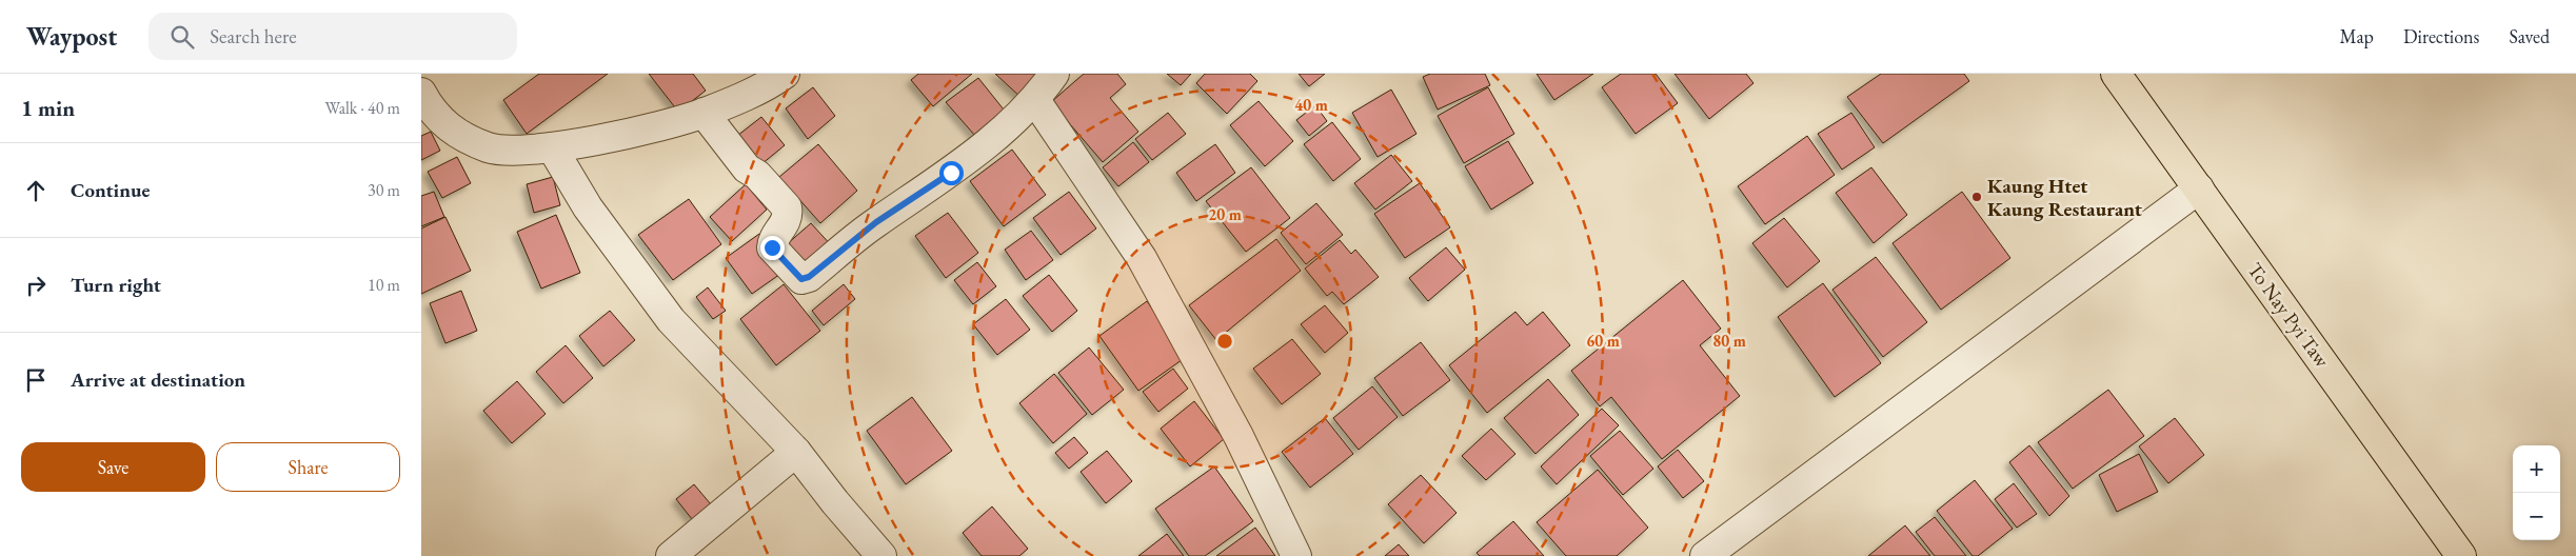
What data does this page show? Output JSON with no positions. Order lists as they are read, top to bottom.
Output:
{
  "streets": {
    "main road": ["To Nay Pyi Taw"]
  },
  "places": ["Kaung Htet Kaung Restaurant"],
  "page": {
    "header": "Waypost",
    "search": "Search here",
    "nav": ["Map", "Directions", "Saved"],
    "heading": ["1 min", "Walk · 40 m"],
    "list": [
      ["Continue", "30 m"],
      ["Turn right", "10 m"],
      "Arrive at destination"
    ],
    "buttons": ["Save", "Share"],
    "map_buttons": ["+", "−"]
  },
  "rings": [
    "40 m",
    "20 m",
    "60 m",
    "80 m"
  ]
}
